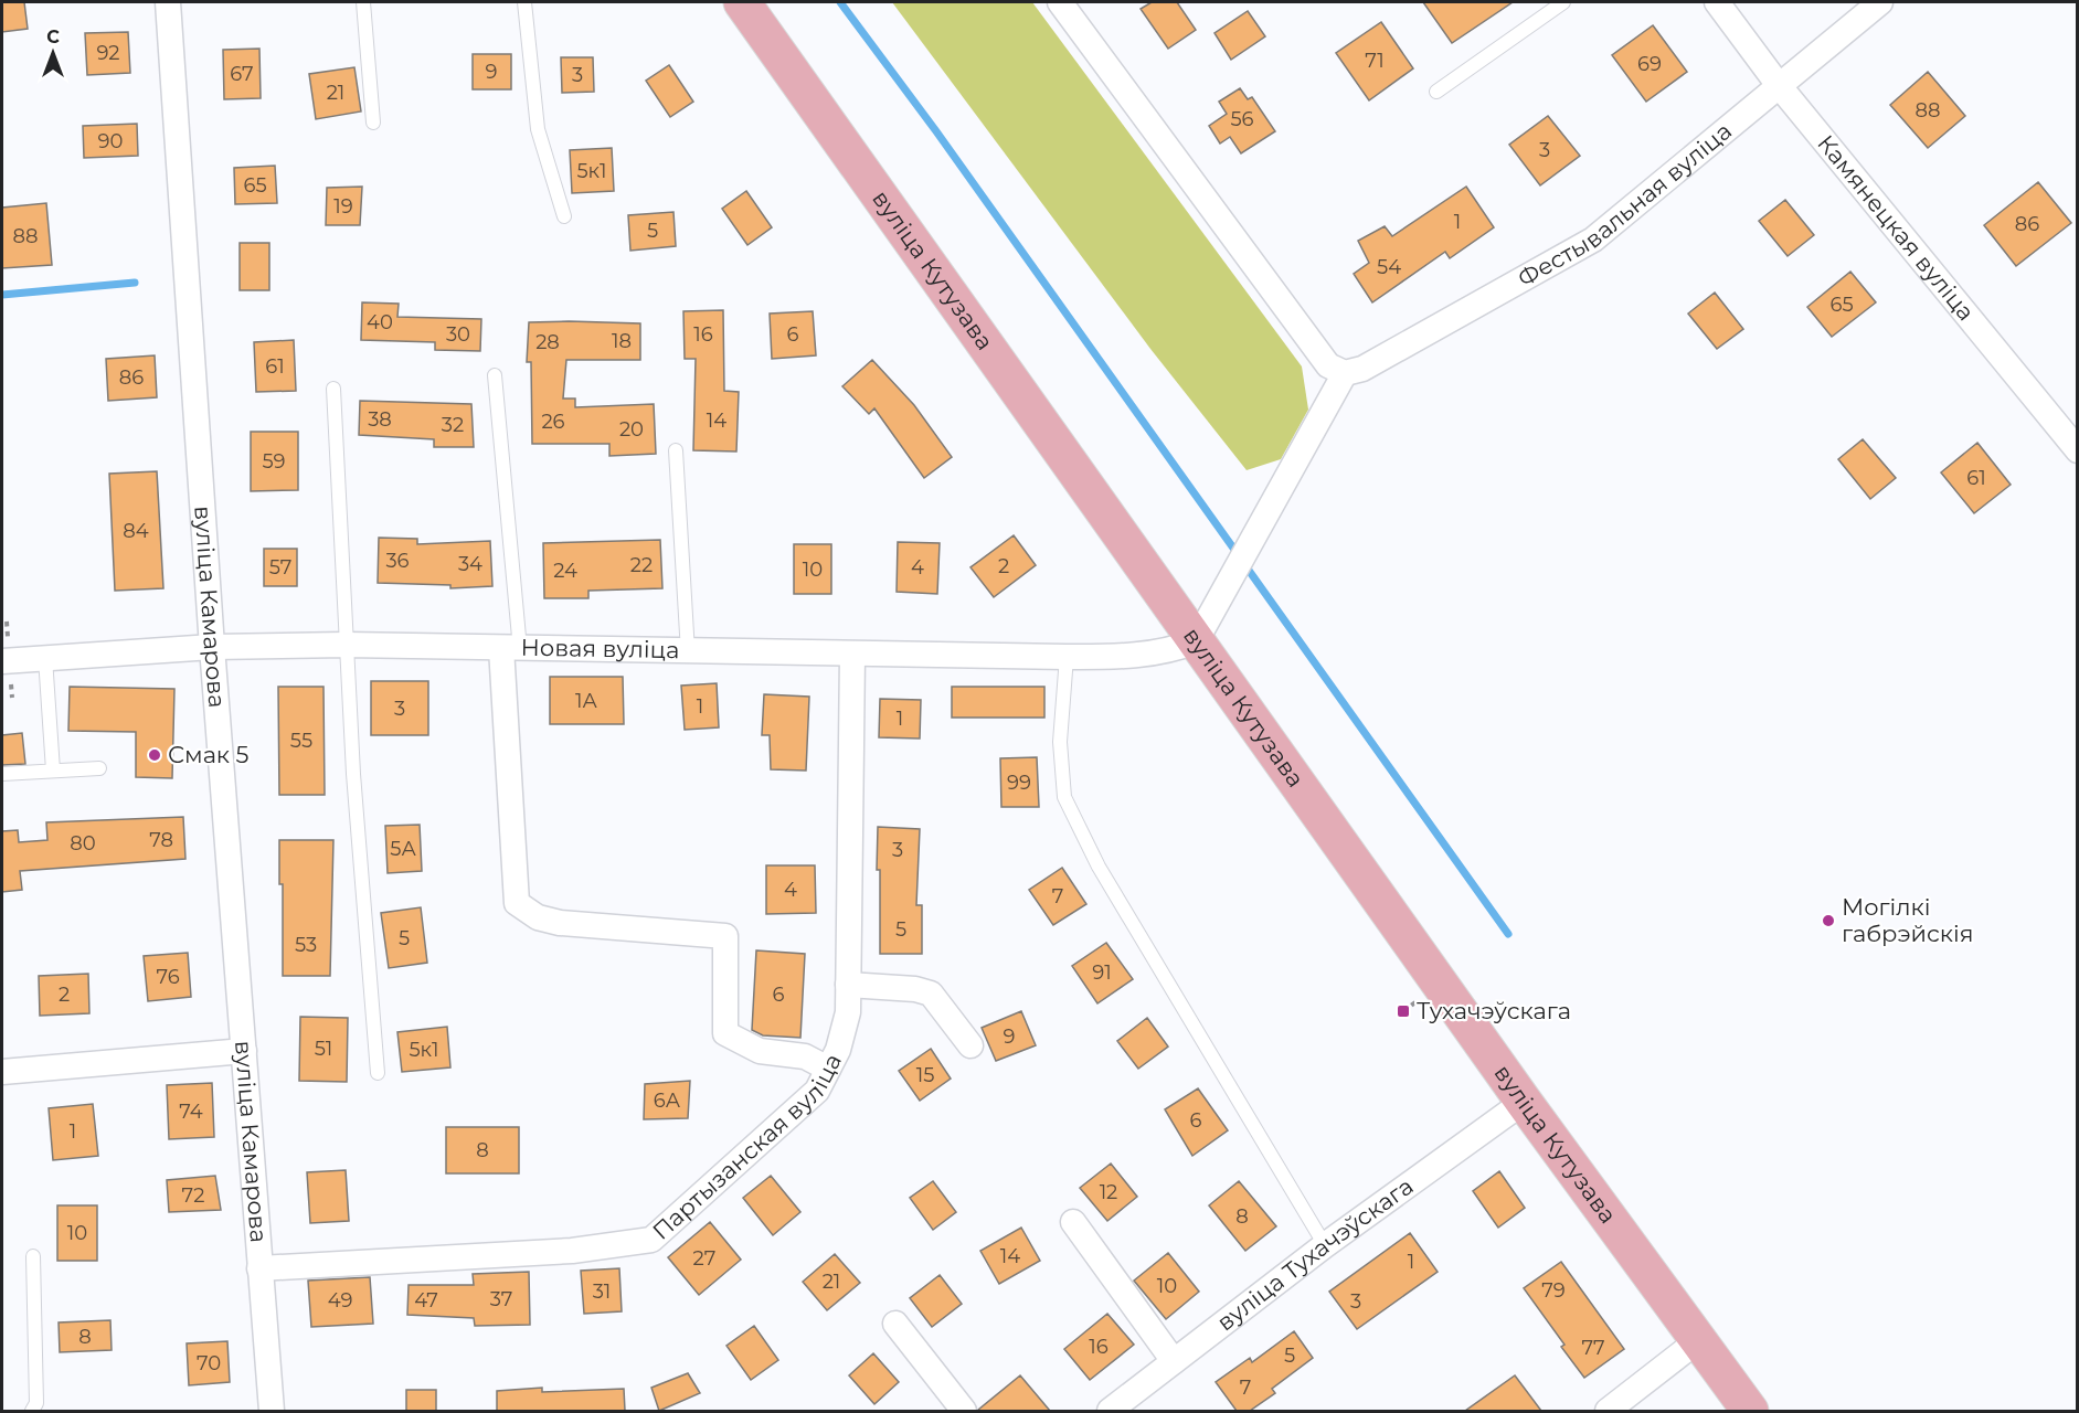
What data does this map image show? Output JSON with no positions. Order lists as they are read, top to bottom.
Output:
{
  "streets": {
    "main road": ["вуліца Кутузава"],
    "street": [
      "Фестывальная вуліца",
      "Камянецкая вуліца",
      "вуліца Камарова",
      "Новая вуліца",
      "Партызанская вуліца",
      "вуліца Тухачэўскага"
    ]
  },
  "crossings": [
    ["Фестывальная вуліца", "Камянецкая вуліца"],
    ["вуліца Кутузава", "Новая вуліца"],
    ["вуліца Кутузава", "вуліца Тухачэўскага"],
    ["вуліца Камарова", "Новая вуліца"],
    ["вуліца Камарова", "Партызанская вуліца"],
    ["Новая вуліца", "Партызанская вуліца"]
  ],
  "places": {
    "other": ["Смак 5", "Могілкі габрэйскія"],
    "transit": ["Тухачэўскага"]
  },
  "house_numbers": [
    "92",
    "71",
    "69",
    "9",
    "67",
    "3",
    "21",
    "88",
    "56",
    "90",
    "3",
    "5к1",
    "65",
    "19",
    "1",
    "86",
    "5",
    "88",
    "54",
    "65",
    "40",
    "30",
    "16",
    "6",
    "18",
    "28",
    "61",
    "86",
    "38",
    "14",
    "26",
    "32",
    "20",
    "59",
    "61",
    "84",
    "36",
    "34",
    "22",
    "2",
    "57",
    "4",
    "10",
    "24",
    "1А",
    "1",
    "3",
    "1",
    "55",
    "99",
    "78",
    "80",
    "5А",
    "3",
    "4",
    "7",
    "5",
    "5",
    "53",
    "91",
    "76",
    "2",
    "6",
    "9",
    "51",
    "5к1",
    "15",
    "6А",
    "74",
    "6",
    "1",
    "8",
    "12",
    "72",
    "8",
    "10",
    "14",
    "27",
    "1",
    "21",
    "10",
    "79",
    "31",
    "37",
    "49",
    "47",
    "3",
    "8",
    "16",
    "77",
    "5",
    "70",
    "7"
  ],
  "north": "top"
}
